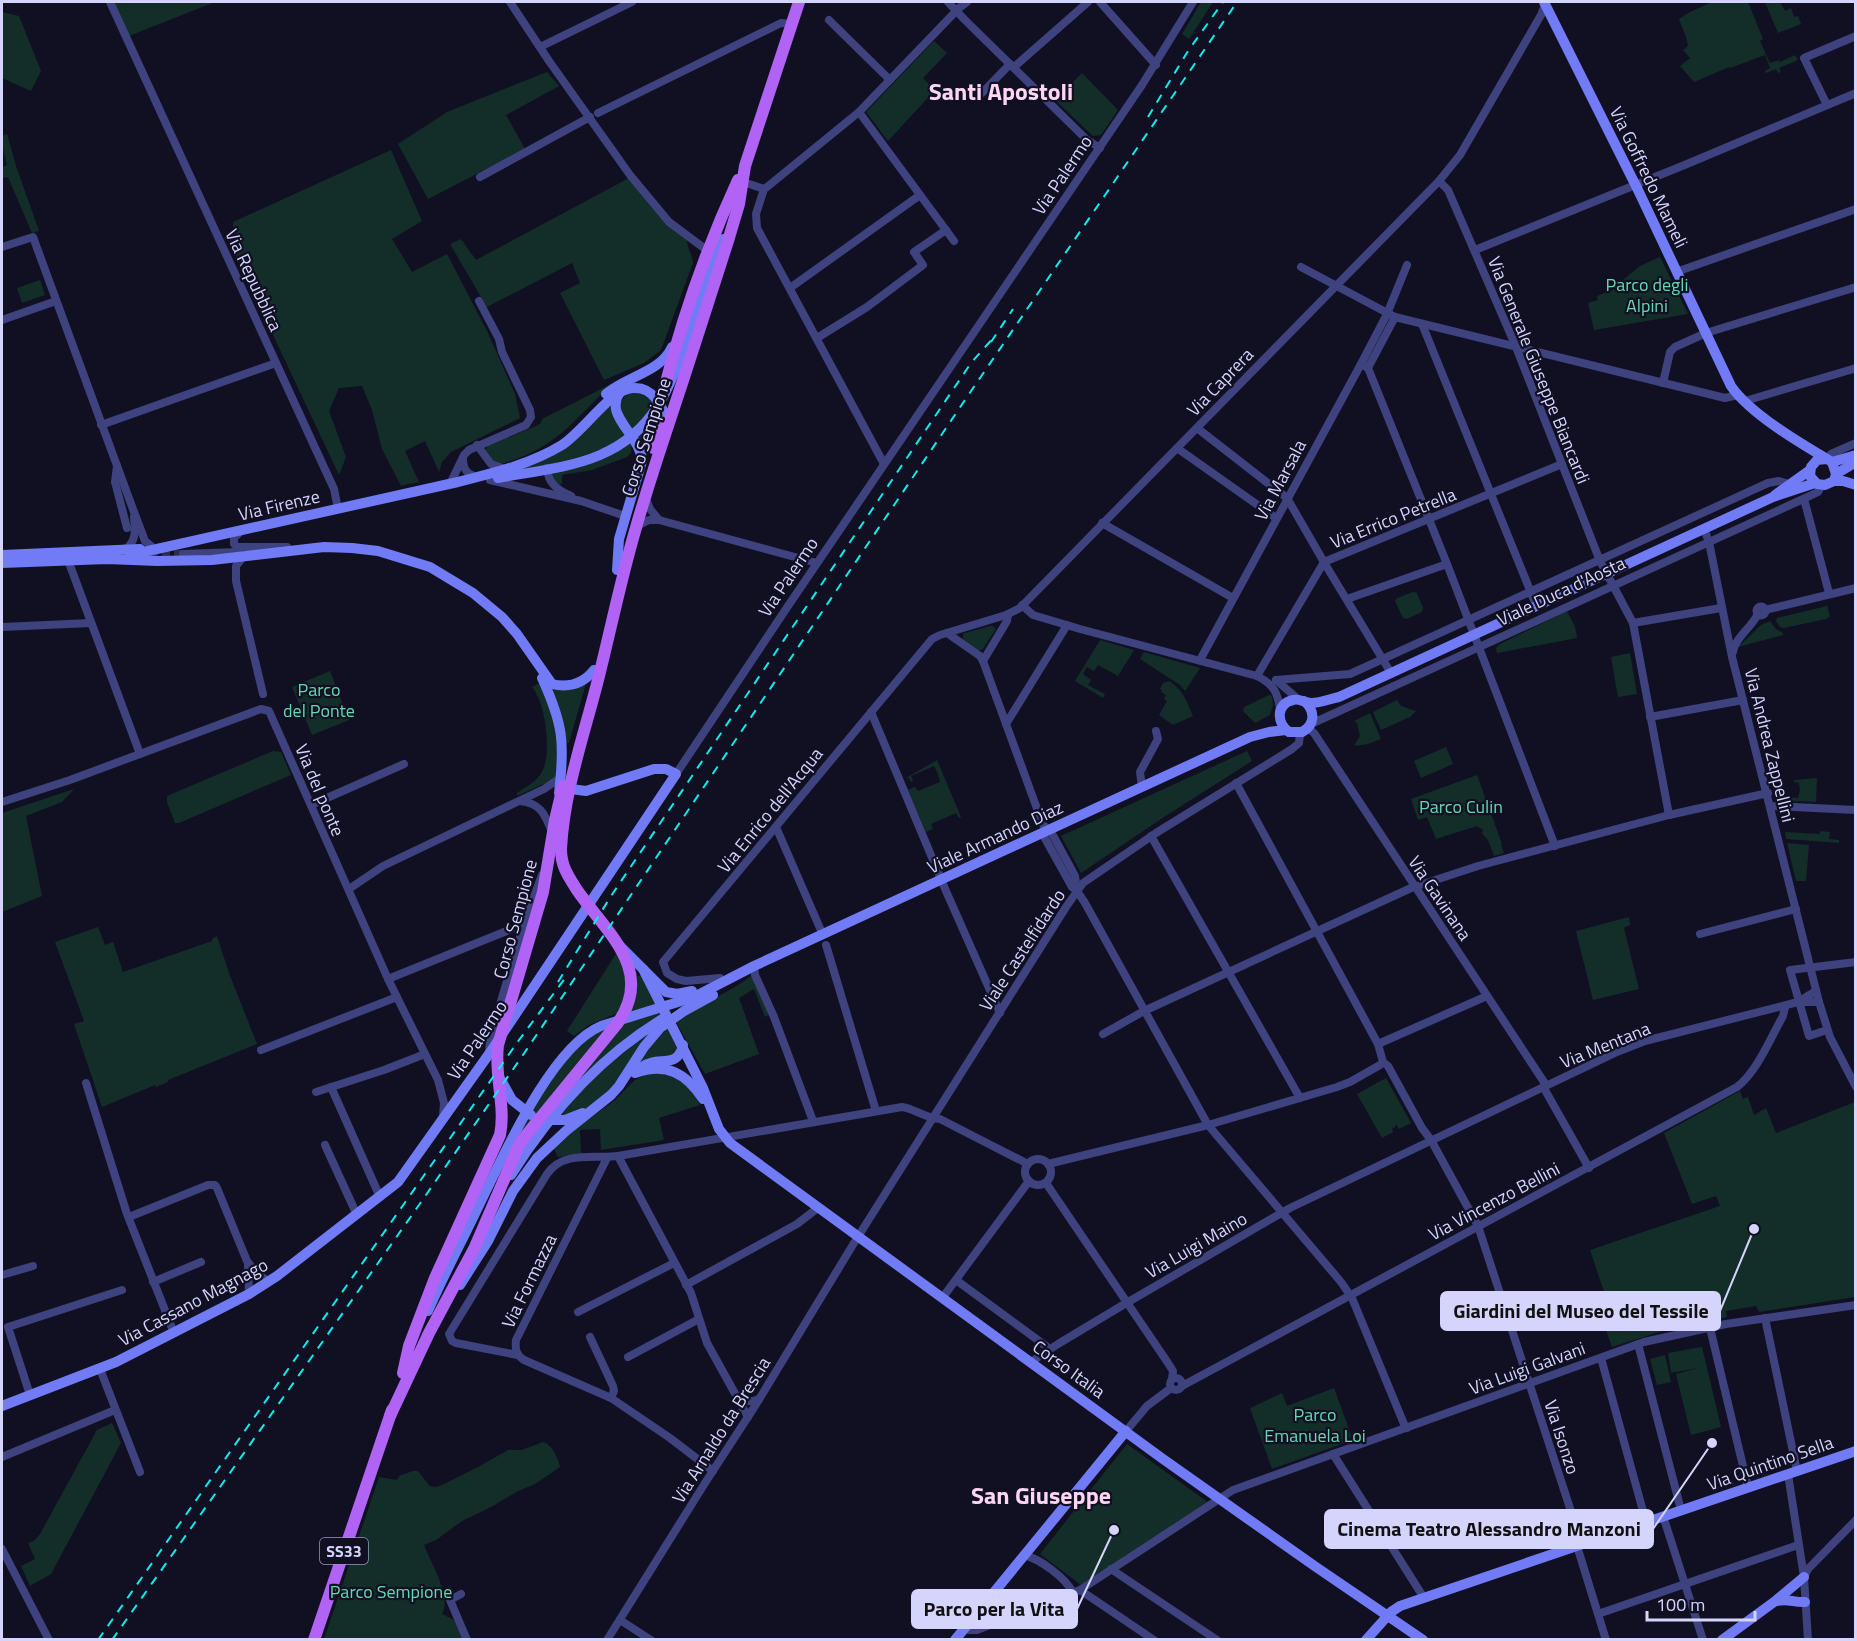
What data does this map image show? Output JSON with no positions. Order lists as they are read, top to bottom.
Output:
{
  "streets": {
    "main road": [
      "Via Palermo",
      "Via Goffredo Mameli",
      "Corso Sempione",
      "Via Firenze",
      "Viale Duca d'Aosta",
      "Viale Armando Diaz",
      "Via Cassano Magnago",
      "Corso Italia",
      "Via Quintino Sella",
      "SS33"
    ],
    "street": [
      "Via Repubblica",
      "Via Generale Giuseppe Biancardi",
      "Via Caprera",
      "Via Marsala",
      "Via Errico Petrella",
      "Via Andrea Zappellini",
      "Via del ponte",
      "Via Enrico dell'Acqua",
      "Via Gavinana",
      "Viale Castelfidardo",
      "Via Mentana",
      "Via Vincenzo Bellini",
      "Via Luigi Maino",
      "Via Formazza",
      "Via Luigi Galvani",
      "Via Arnaldo da Brescia",
      "Via Isonzo"
    ]
  },
  "crossings": [
    ["Via Palermo", "Via del ponte"],
    ["Via Palermo", "Via Cassano Magnago"],
    ["Via Goffredo Mameli", "Via Caprera"],
    ["Via Goffredo Mameli", "Viale Duca d'Aosta"],
    ["Via Repubblica", "Via Firenze"],
    ["Via Generale Giuseppe Biancardi", "Via Caprera"],
    ["Via Generale Giuseppe Biancardi", "Via Errico Petrella"],
    ["Via Generale Giuseppe Biancardi", "Viale Duca d'Aosta"],
    ["Via Caprera", "Via Enrico dell'Acqua"],
    ["Viale Duca d'Aosta", "Via Andrea Zappellini"],
    ["Viale Duca d'Aosta", "Viale Armando Diaz"],
    ["Viale Duca d'Aosta", "Via Gavinana"],
    ["Viale Duca d'Aosta", "Viale Castelfidardo"],
    ["Viale Armando Diaz", "Via Gavinana"],
    ["Viale Armando Diaz", "Viale Castelfidardo"],
    ["Via Gavinana", "Viale Castelfidardo"],
    ["Via Gavinana", "Via Mentana"],
    ["Via Gavinana", "Via Vincenzo Bellini"],
    ["Viale Castelfidardo", "Corso Italia"],
    ["Viale Castelfidardo", "Via Arnaldo da Brescia"],
    ["Viale Castelfidardo", "Via Isonzo"],
    ["Via Mentana", "Via Vincenzo Bellini"],
    ["Via Mentana", "Via Luigi Maino"],
    ["Via Mentana", "Via Isonzo"],
    ["Via Vincenzo Bellini", "Via Isonzo"],
    ["Via Luigi Maino", "Corso Italia"],
    ["Via Formazza", "Via Arnaldo da Brescia"],
    ["Via Luigi Galvani", "Corso Italia"],
    ["Via Luigi Galvani", "Via Isonzo"],
    ["Corso Italia", "Via Arnaldo da Brescia"],
    ["Corso Italia", "Via Quintino Sella"],
    ["Via Isonzo", "Via Quintino Sella"]
  ],
  "districts": ["Santi Apostoli", "San Giuseppe"],
  "parks": [
    "Parco degli Alpini",
    "Parco del Ponte",
    "Parco Culin",
    "Parco Emanuela Loi",
    "Parco Sempione"
  ],
  "places": ["Giardini del Museo del Tessile", "Cinema Teatro Alessandro Manzoni", "Parco per la Vita"],
  "scale_bar": "100 m"
}
